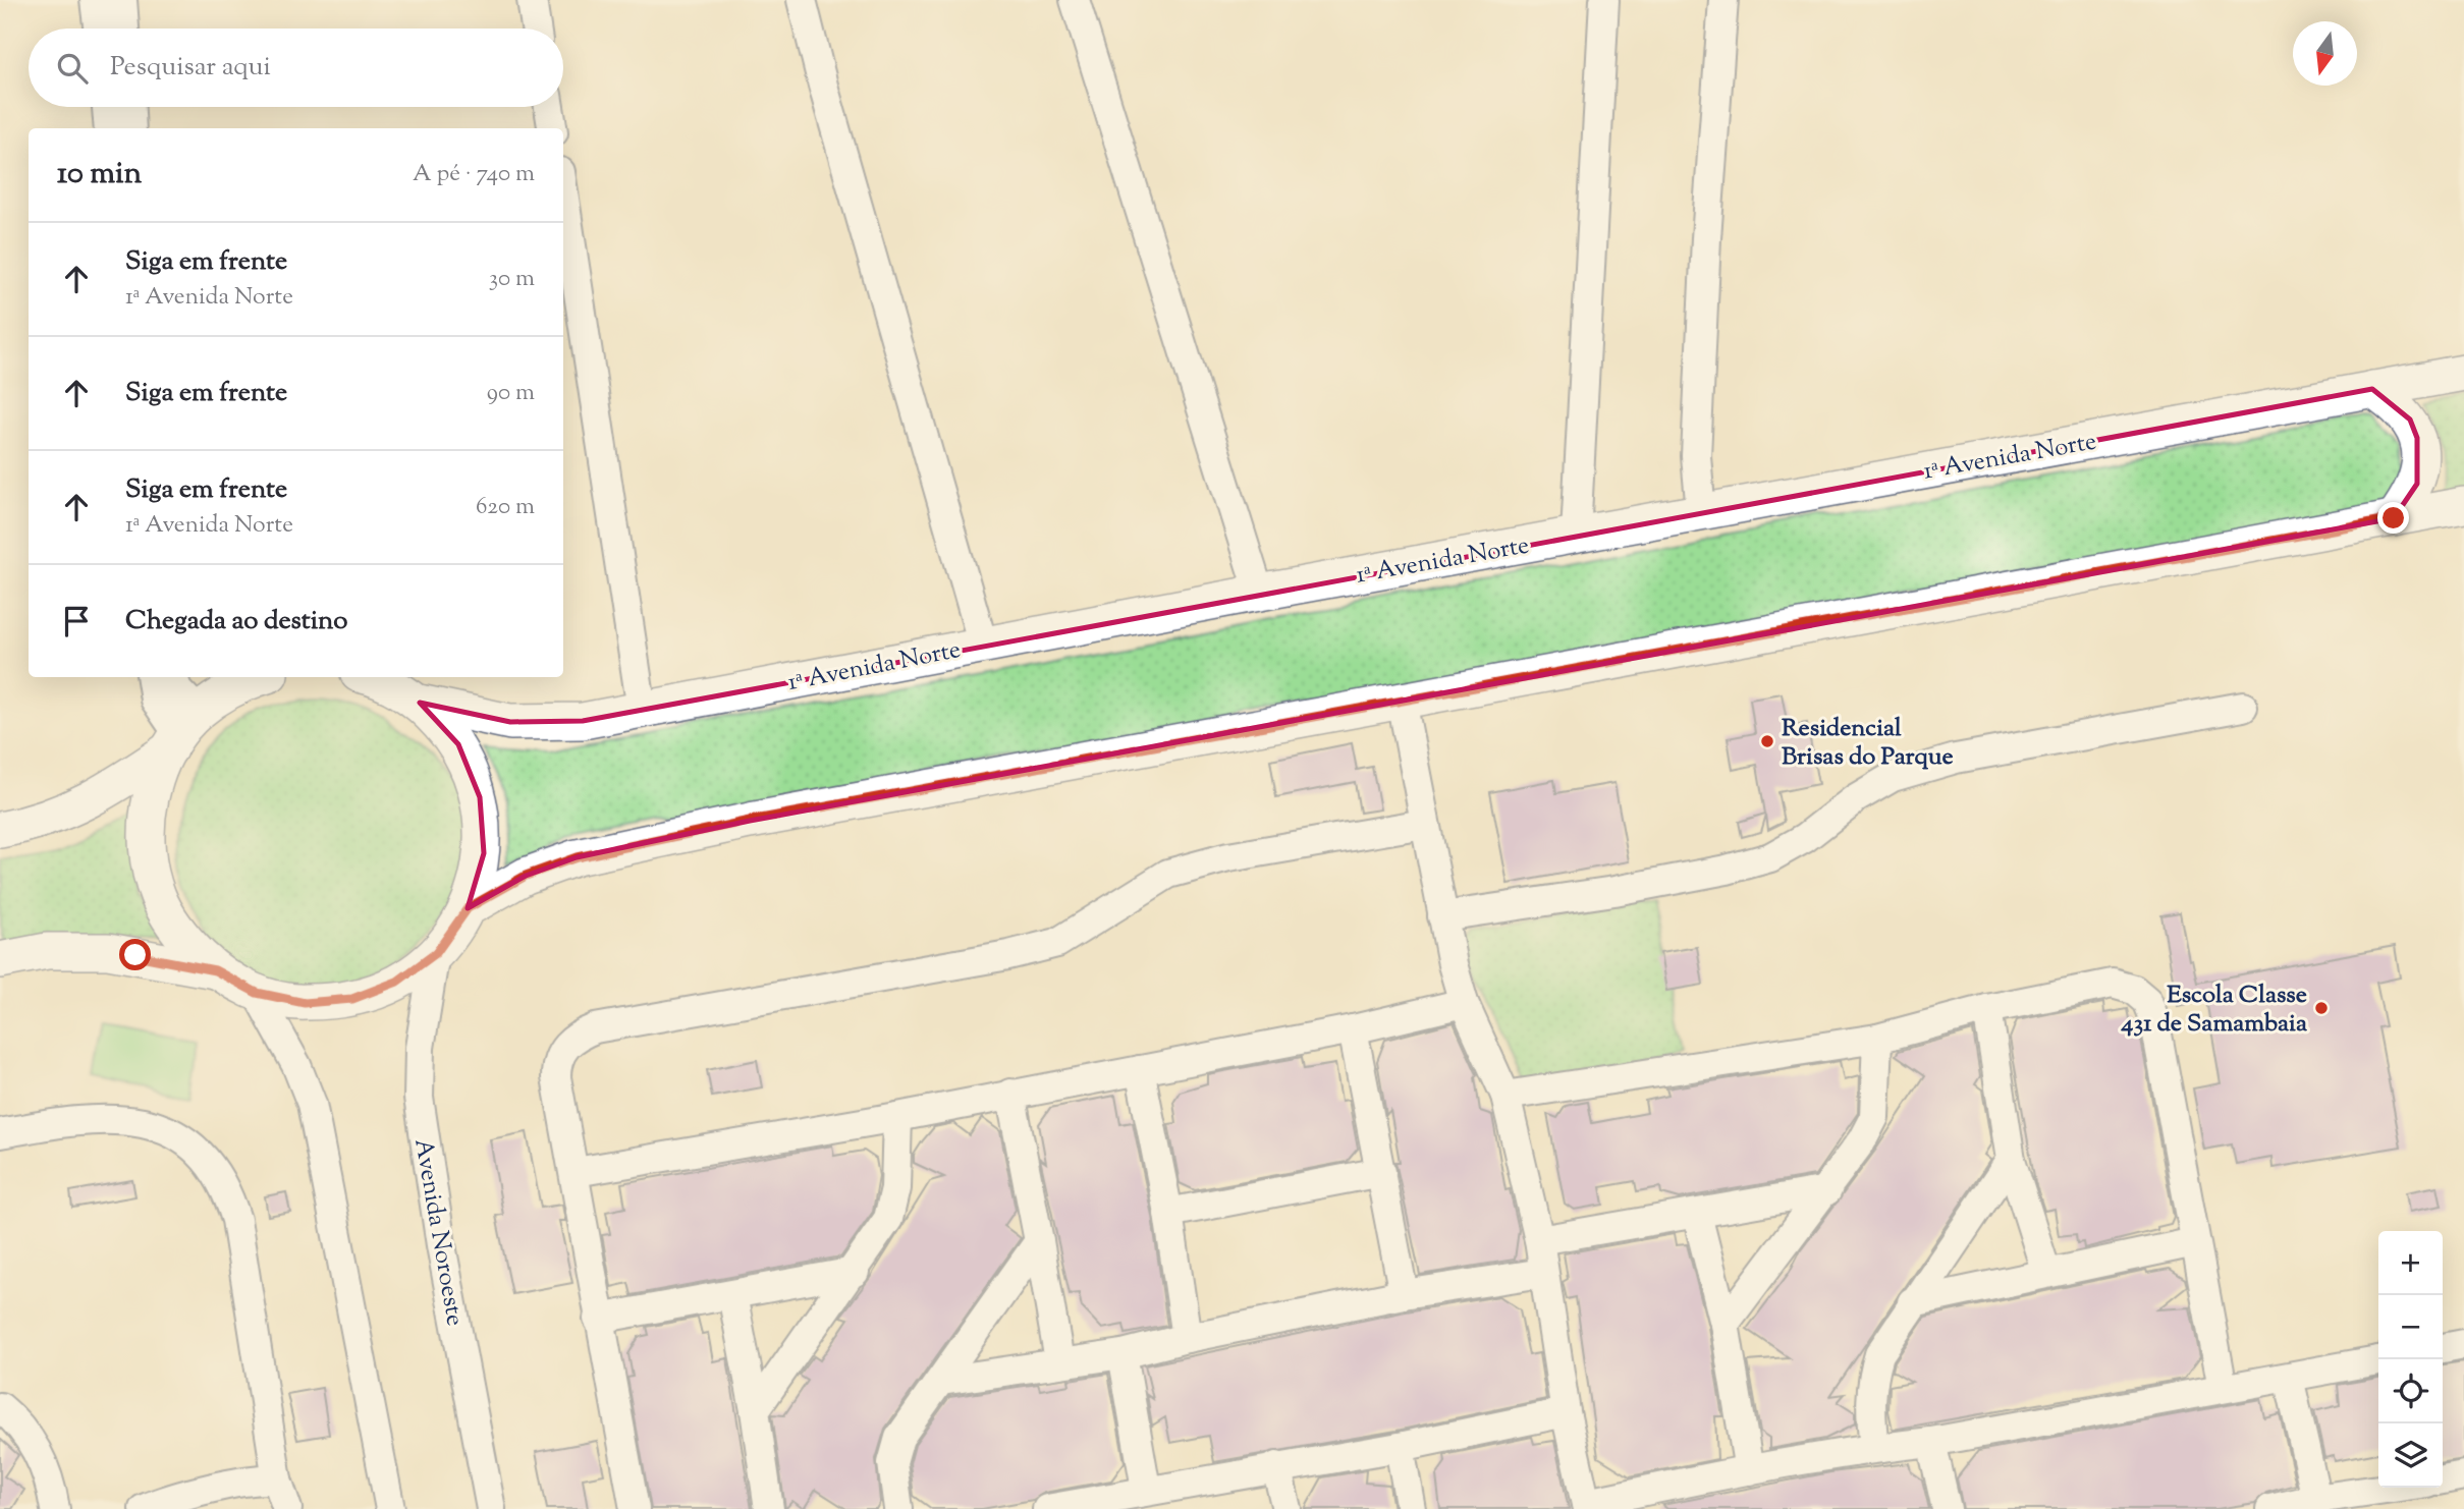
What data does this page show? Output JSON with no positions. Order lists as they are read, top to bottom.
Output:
{
  "streets": {
    "main road": ["1ᵃ Avenida Norte"],
    "street": ["Avenida Noroeste"]
  },
  "places": ["Residencial Brisas do Parque", "Escola Classe 431 de Samambaia"],
  "north": "bottom",
  "page": {
    "search": "Pesquisar aqui",
    "heading": ["10 min", "A pé · 740 m"],
    "list": [
      ["Siga em frente", "1ᵃ Avenida Norte", "30 m"],
      ["Siga em frente", "90 m"],
      ["Siga em frente", "1ᵃ Avenida Norte", "620 m"],
      "Chegada ao destino"
    ],
    "map_buttons": ["+", "−"]
  }
}
